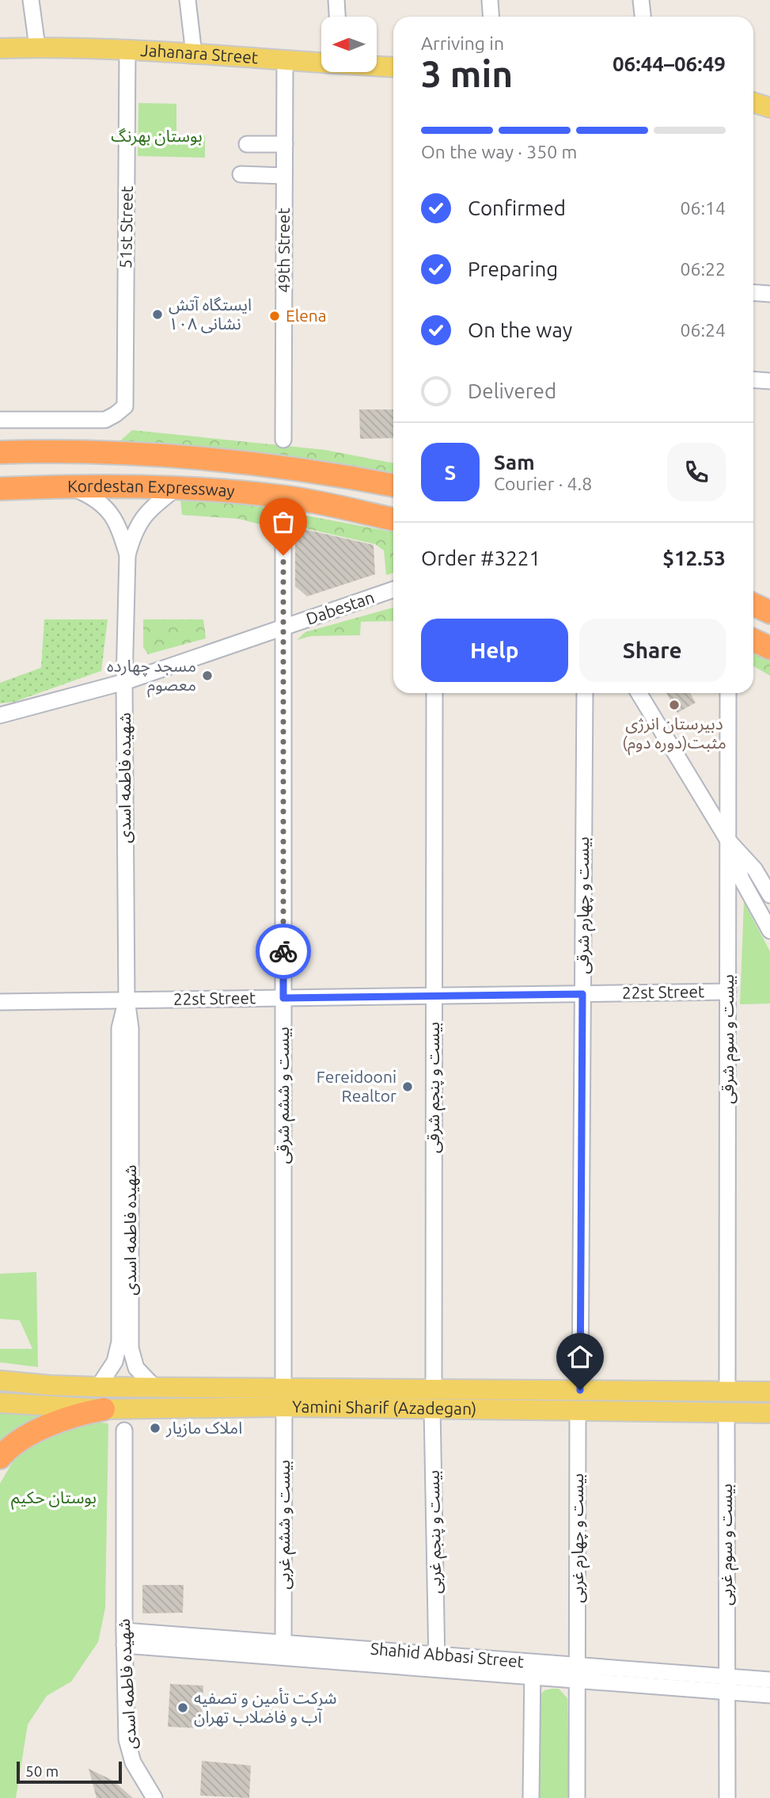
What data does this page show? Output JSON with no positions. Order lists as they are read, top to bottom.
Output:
{
  "streets": {
    "highway": ["Kordestan Expressway"],
    "main road": ["Jahanara Street", "Yamini Sharif (Azadegan)"],
    "street": [
      "51st Street",
      "49th Street",
      "Dabestan",
      "شهیده فاطمه اسدی",
      "بیست و چهارم شرقی",
      "22st Street",
      "بیست و سوم شرقی",
      "بیست و پنجم شرقی",
      "بیست و ششم شرقی",
      "بیست و ششم غربی",
      "بیست و پنجم غربی",
      "بیست و چهارم غربی",
      "بیست و سوم غربی",
      "Shahid Abbasi Street"
    ]
  },
  "crossings": [
    ["Jahanara Street", "51st Street"],
    ["Jahanara Street", "49th Street"],
    ["Dabestan", "شهیده فاطمه اسدی"],
    ["Dabestan", "بیست و ششم شرقی"],
    ["شهیده فاطمه اسدی", "22st Street"],
    ["شهیده فاطمه اسدی", "Yamini Sharif (Azadegan)"],
    ["شهیده فاطمه اسدی", "Shahid Abbasi Street"],
    ["بیست و چهارم شرقی", "22st Street"],
    ["بیست و چهارم شرقی", "Yamini Sharif (Azadegan)"],
    ["22st Street", "بیست و سوم شرقی"],
    ["22st Street", "بیست و پنجم شرقی"],
    ["22st Street", "بیست و ششم شرقی"],
    ["بیست و سوم شرقی", "Yamini Sharif (Azadegan)"],
    ["بیست و پنجم شرقی", "Yamini Sharif (Azadegan)"],
    ["بیست و ششم شرقی", "Yamini Sharif (Azadegan)"],
    ["بیست و ششم شرقی", "بیست و ششم غربی"],
    ["Yamini Sharif (Azadegan)", "بیست و ششم غربی"],
    ["Yamini Sharif (Azadegan)", "بیست و پنجم غربی"],
    ["Yamini Sharif (Azadegan)", "بیست و چهارم غربی"],
    ["Yamini Sharif (Azadegan)", "بیست و سوم غربی"],
    ["بیست و ششم غربی", "Shahid Abbasi Street"],
    ["بیست و پنجم غربی", "Shahid Abbasi Street"],
    ["بیست و چهارم غربی", "Shahid Abbasi Street"],
    ["بیست و سوم غربی", "Shahid Abbasi Street"]
  ],
  "parks": ["بوستان بهرنگ", "بوستان حکیم"],
  "places": [
    "ایستگاه آتش نشانی ۱۰۸",
    "Elena",
    "مسجد چهارده معصوم",
    "دبیرستان انرژی مثبت(دوره دوم)",
    "Fereidooni Realtor",
    "املاک مازیار",
    "شركت تأمين و تصفيه آب و فاضلاب تهران"
  ],
  "scale_bar": "50 m",
  "north": "left",
  "page": {
    "heading": ["3 min", "Arriving in", "06:44–06:49"],
    "panel": [
      "Sam",
      "Courier · 4.8",
      "Order #3221",
      "$12.53"
    ],
    "bar": "On the way · 350 m",
    "list": [
      ["Confirmed", "06:14"],
      ["Preparing", "06:22"],
      ["On the way", "06:24"],
      "Delivered"
    ],
    "round": "S",
    "buttons": ["Help", "Share"],
    "scale": "50 m"
  }
}
